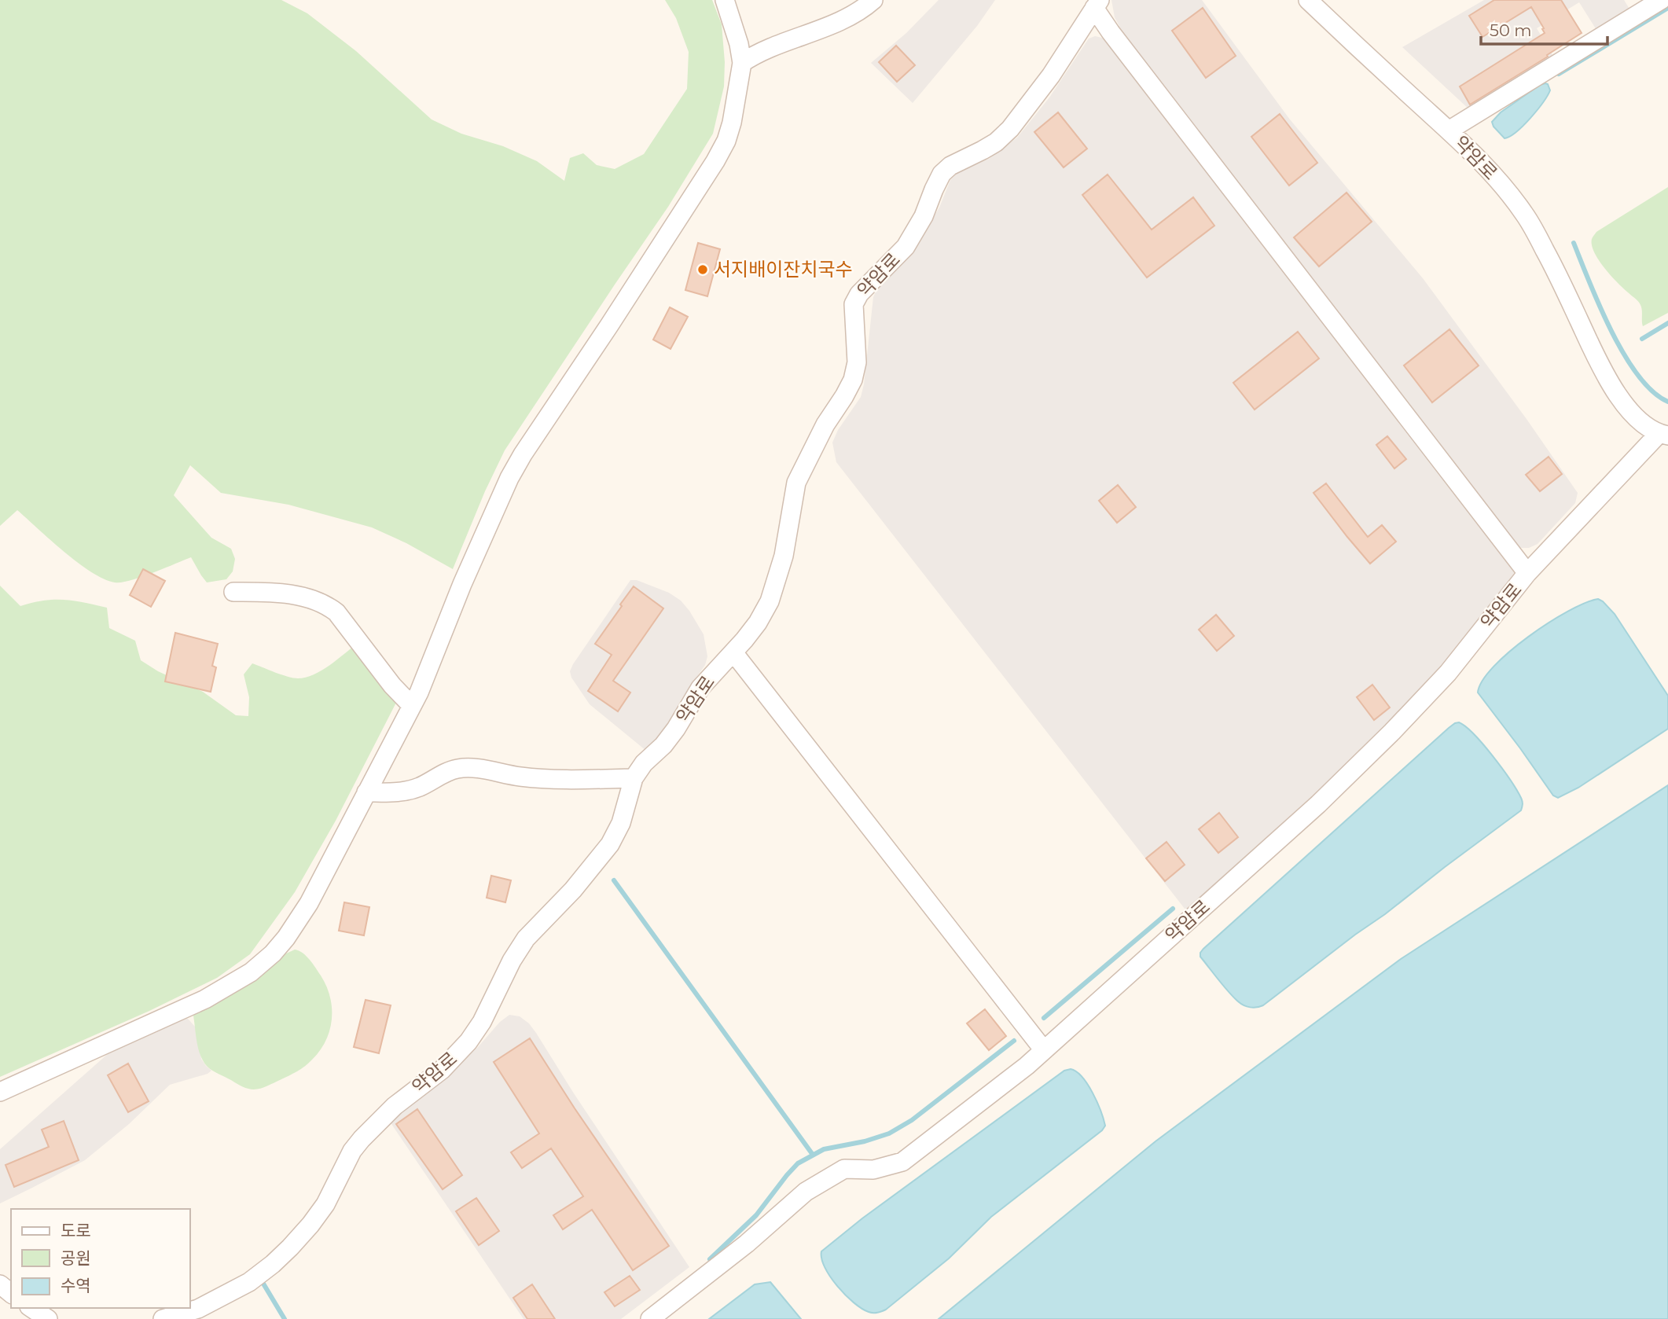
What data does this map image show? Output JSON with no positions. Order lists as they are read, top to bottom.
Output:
{
  "streets": {
    "street": ["약암로"]
  },
  "places": ["서지배이잔치국수"],
  "legend": ["도로", "공원", "수역"],
  "scale_bar": "50 m"
}
